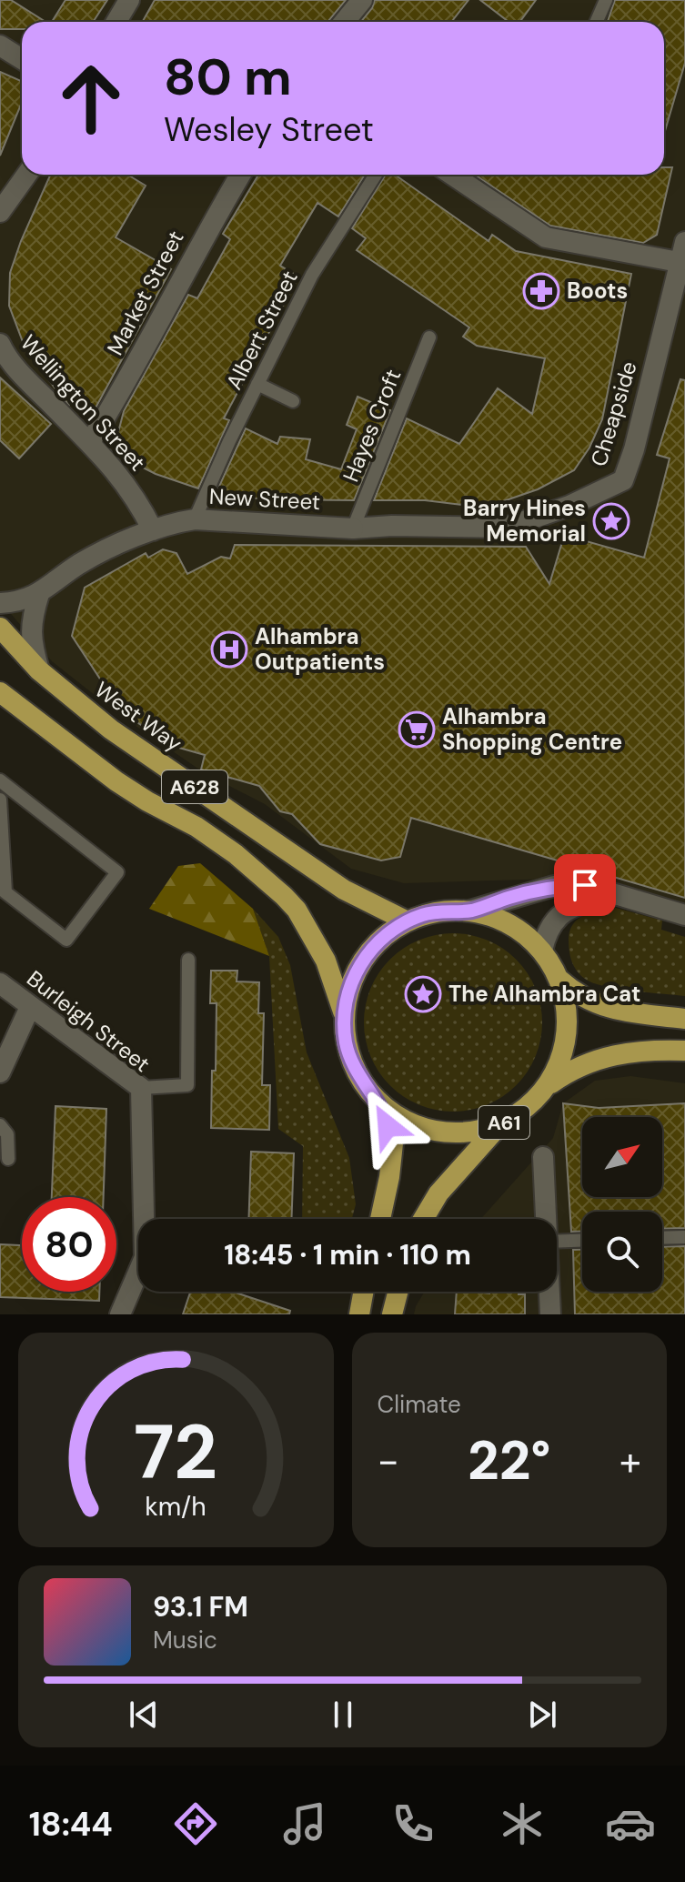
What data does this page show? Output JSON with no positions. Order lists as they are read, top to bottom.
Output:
{
  "streets": {
    "highway": ["West Way", "A628", "A61"],
    "street": [
      "Market Street",
      "Wellington Street",
      "Cheapside",
      "New Street",
      "Burleigh Street"
    ],
    "lane": ["Albert Street", "Hayes Croft"]
  },
  "crossings": [
    ["Market Street", "Wellington Street"],
    ["Albert Street", "New Street"],
    ["Wellington Street", "New Street"],
    ["Cheapside", "New Street"],
    ["Hayes Croft", "New Street"],
    ["West Way", "A628"],
    ["West Way", "A61"],
    ["A628", "A61"]
  ],
  "places": {
    "pharmacy": ["Boots"],
    "place": ["Barry Hines Memorial", "The Alhambra Cat"],
    "hospital": ["Alhambra Outpatients"],
    "supermarket": ["Alhambra Shopping Centre"]
  },
  "north": "top right",
  "page": {
    "turn": ["80 m", "Wesley Street"],
    "limit": "80",
    "trip": "18:45 · 1 min · 110 m",
    "tile": "Climate",
    "heat": ["−", "22°", "+"],
    "song": ["93.1 FM", "Music"],
    "tabs": "18:44",
    "gauge": ["72", "km/h"]
  }
}
